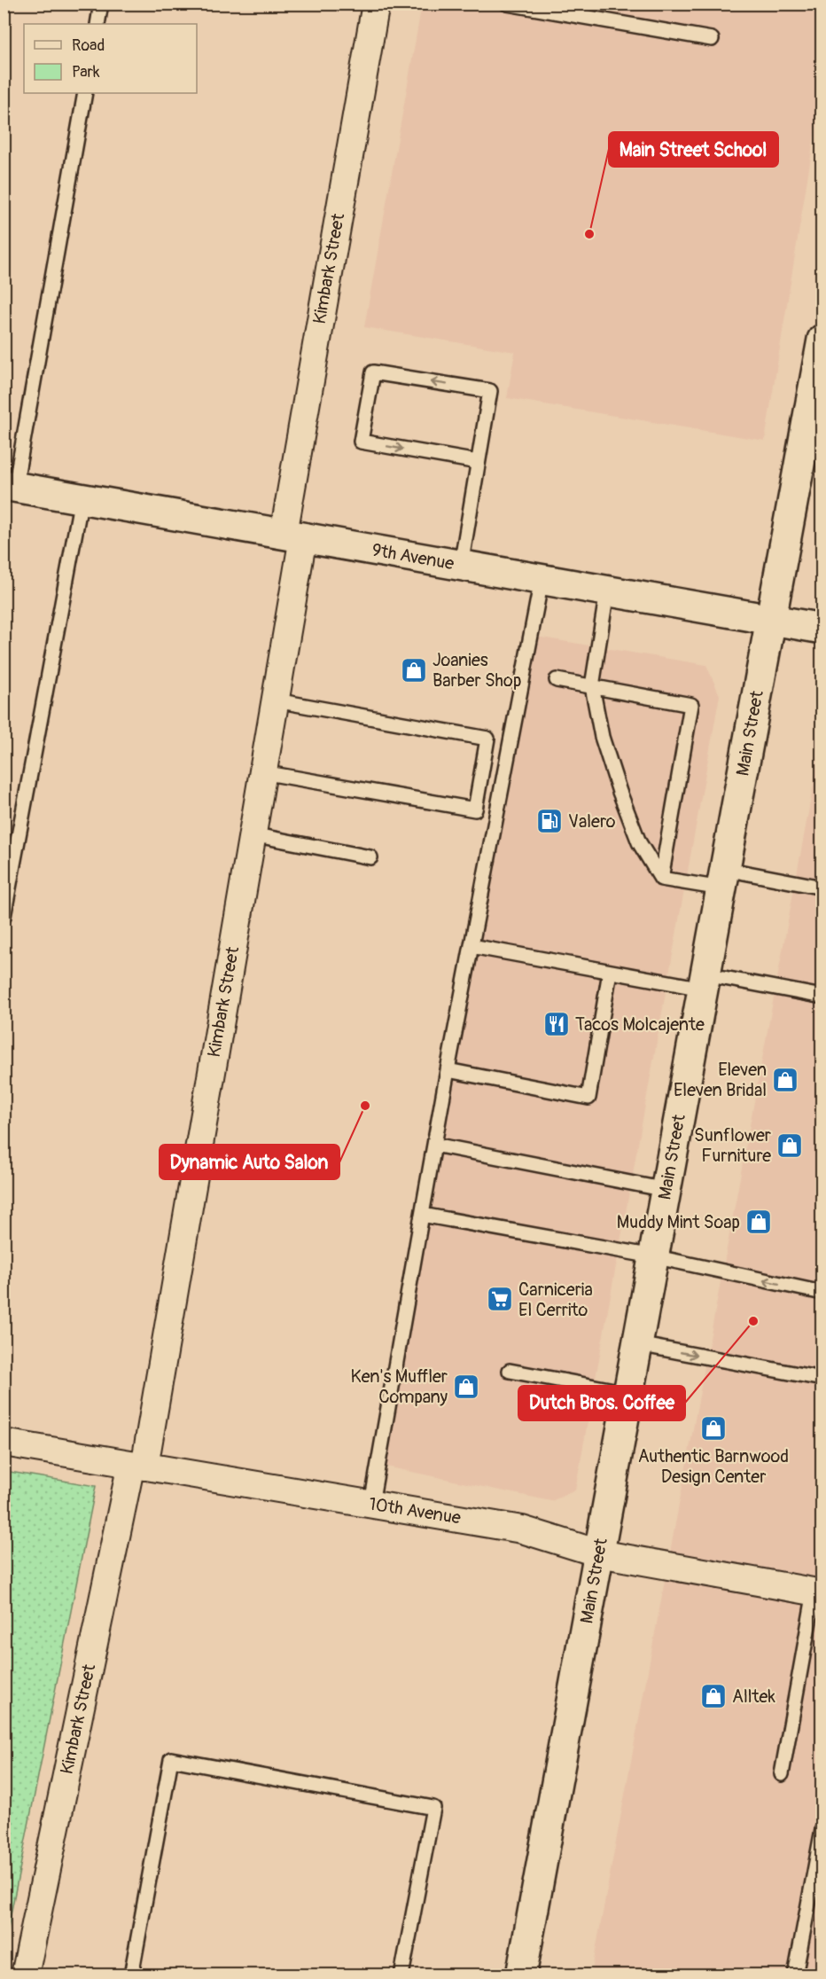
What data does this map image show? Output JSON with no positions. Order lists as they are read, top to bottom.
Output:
{
  "streets": {
    "main road": ["9th Avenue", "Main Street"],
    "street": ["Kimbark Street", "10th Avenue"]
  },
  "crossings": [
    ["Kimbark Street", "9th Avenue"],
    ["Kimbark Street", "10th Avenue"],
    ["9th Avenue", "Main Street"],
    ["Main Street", "10th Avenue"]
  ],
  "places": {
    "other": ["Main Street School", "Dynamic Auto Salon", "Dutch Bros. Coffee"],
    "shop": [
      "Joanies Barber Shop",
      "Eleven Eleven Bridal",
      "Sunflower Furniture",
      "Muddy Mint Soap",
      "Ken's Muffler Company",
      "Authentic Barnwood Design Center",
      "Alltek"
    ],
    "fuel station": ["Valero"],
    "restaurant": ["Tacos Molcajente"],
    "supermarket": ["Carniceria El Cerrito"]
  },
  "legend": ["Road", "Park"]
}
